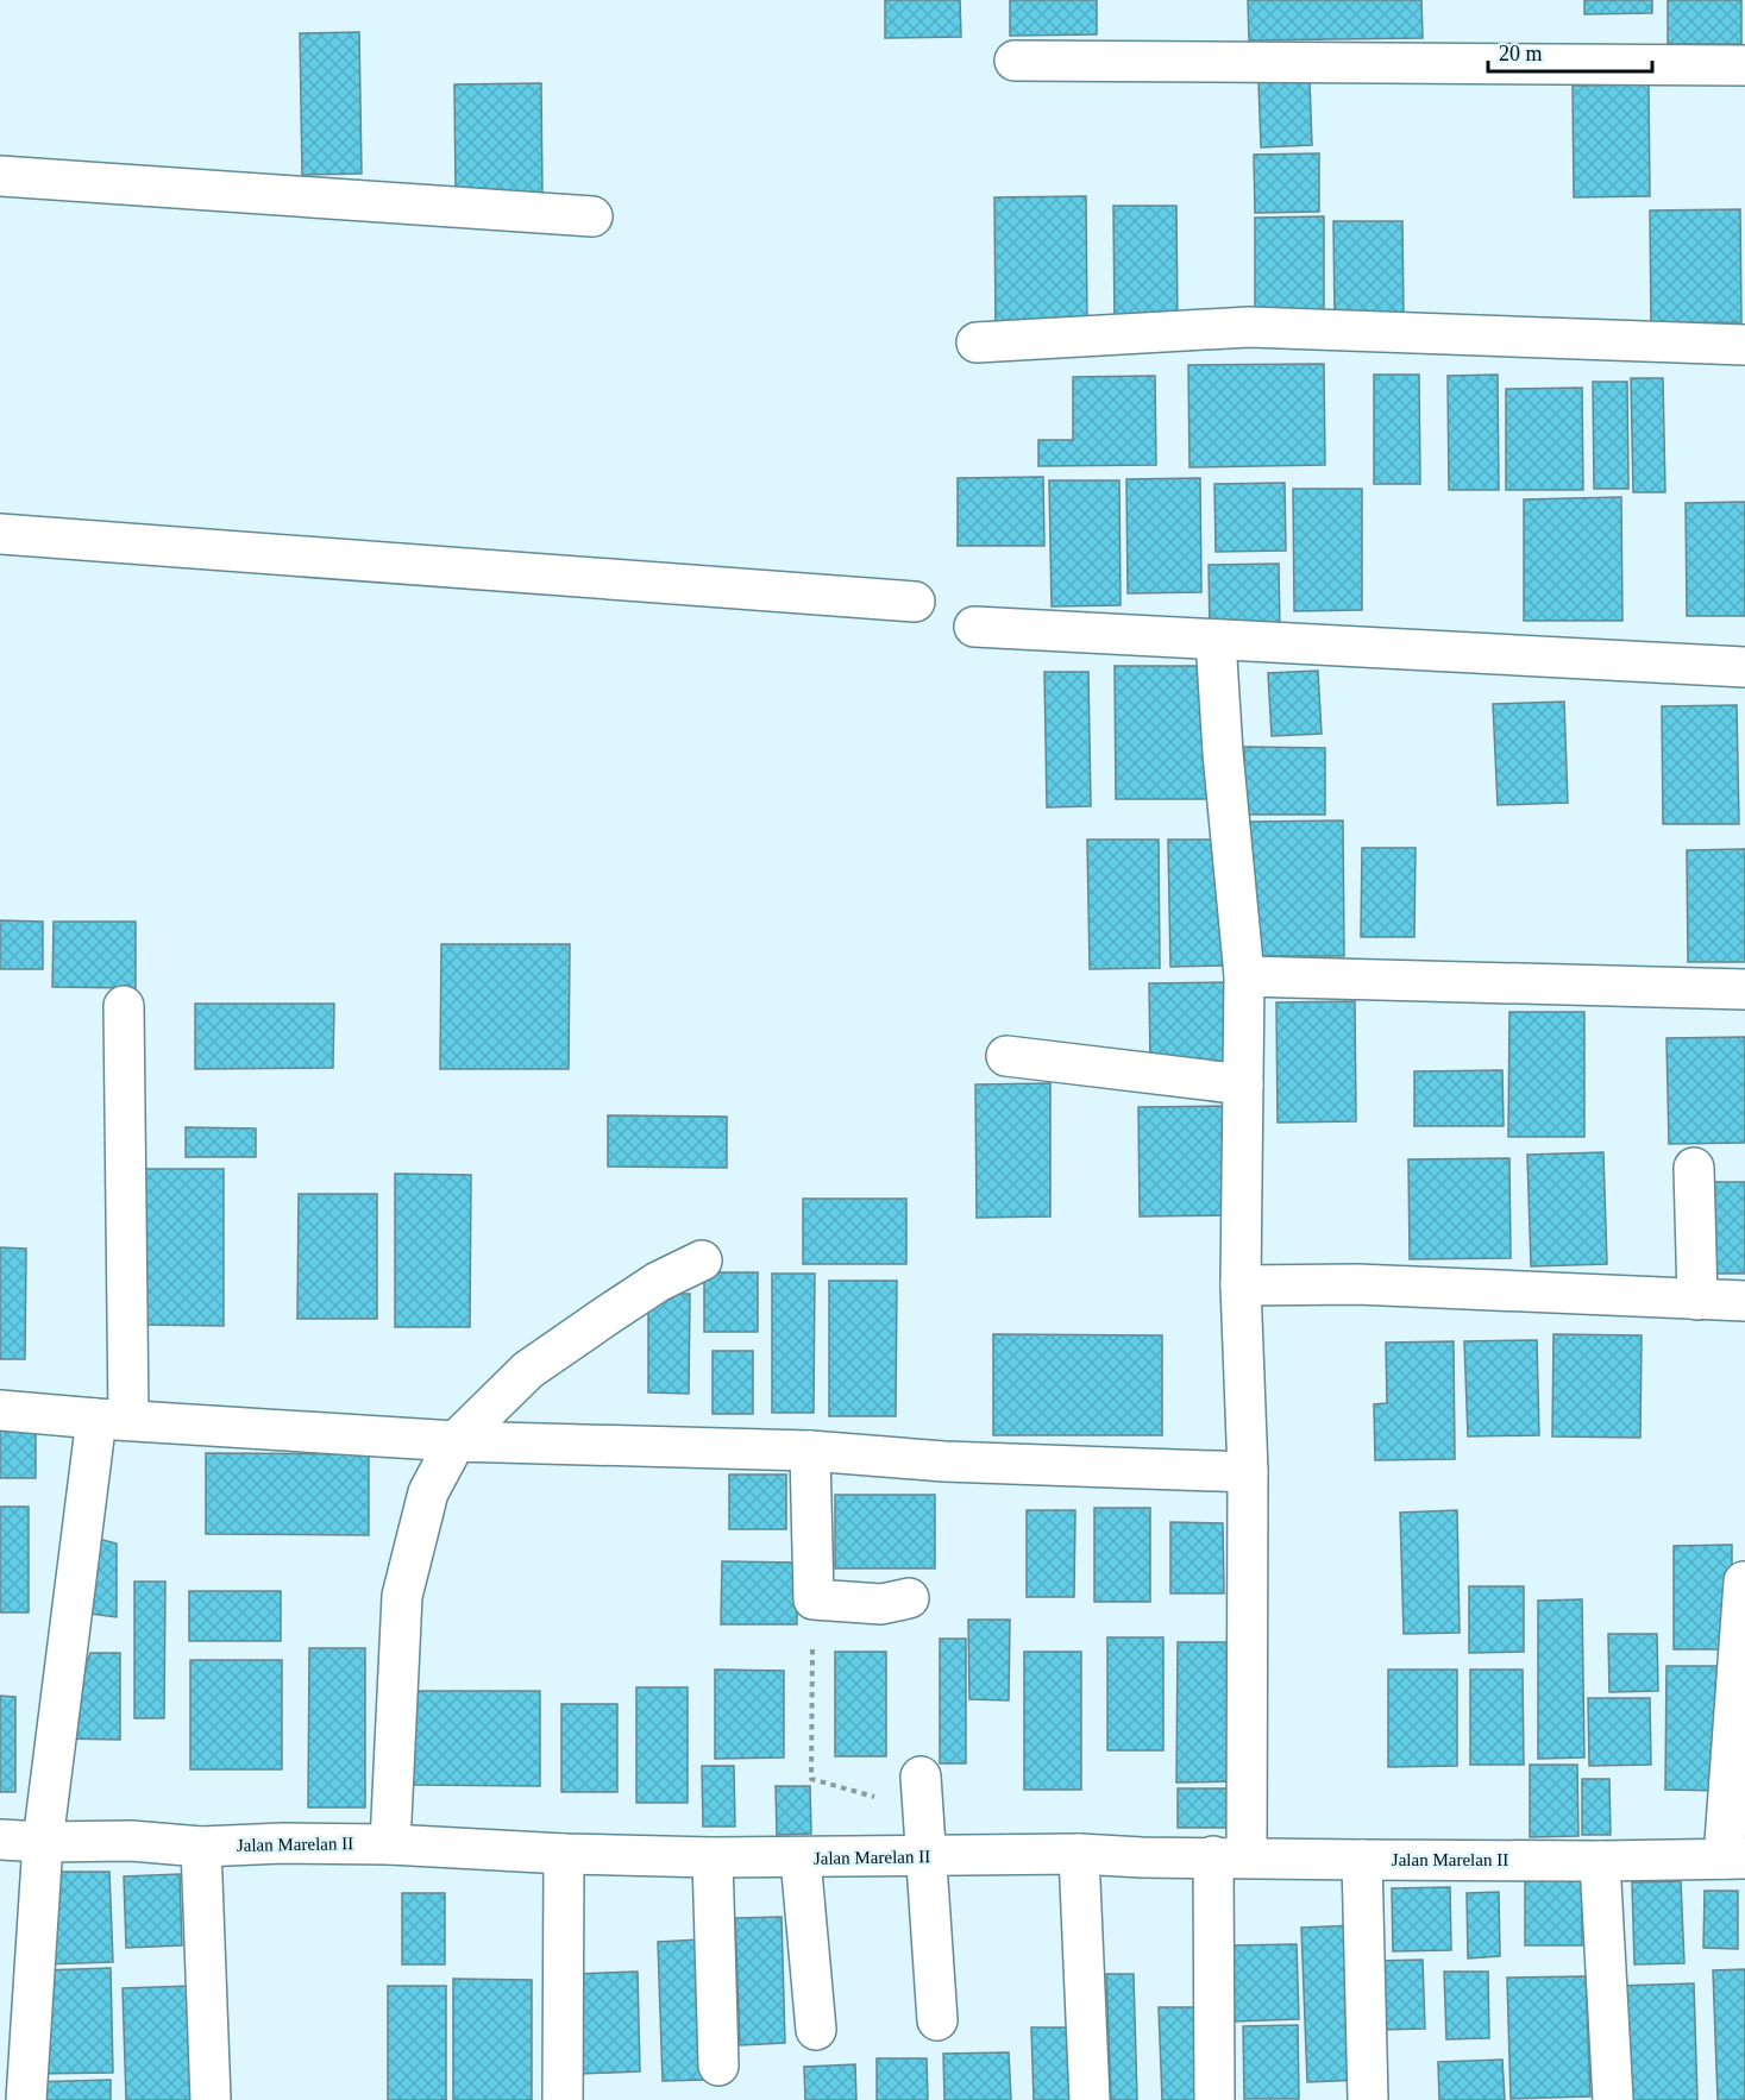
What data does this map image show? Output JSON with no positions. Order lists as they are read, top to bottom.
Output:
{
  "streets": {
    "street": ["Jalan Marelan II"]
  },
  "scale_bar": "20 m"
}
